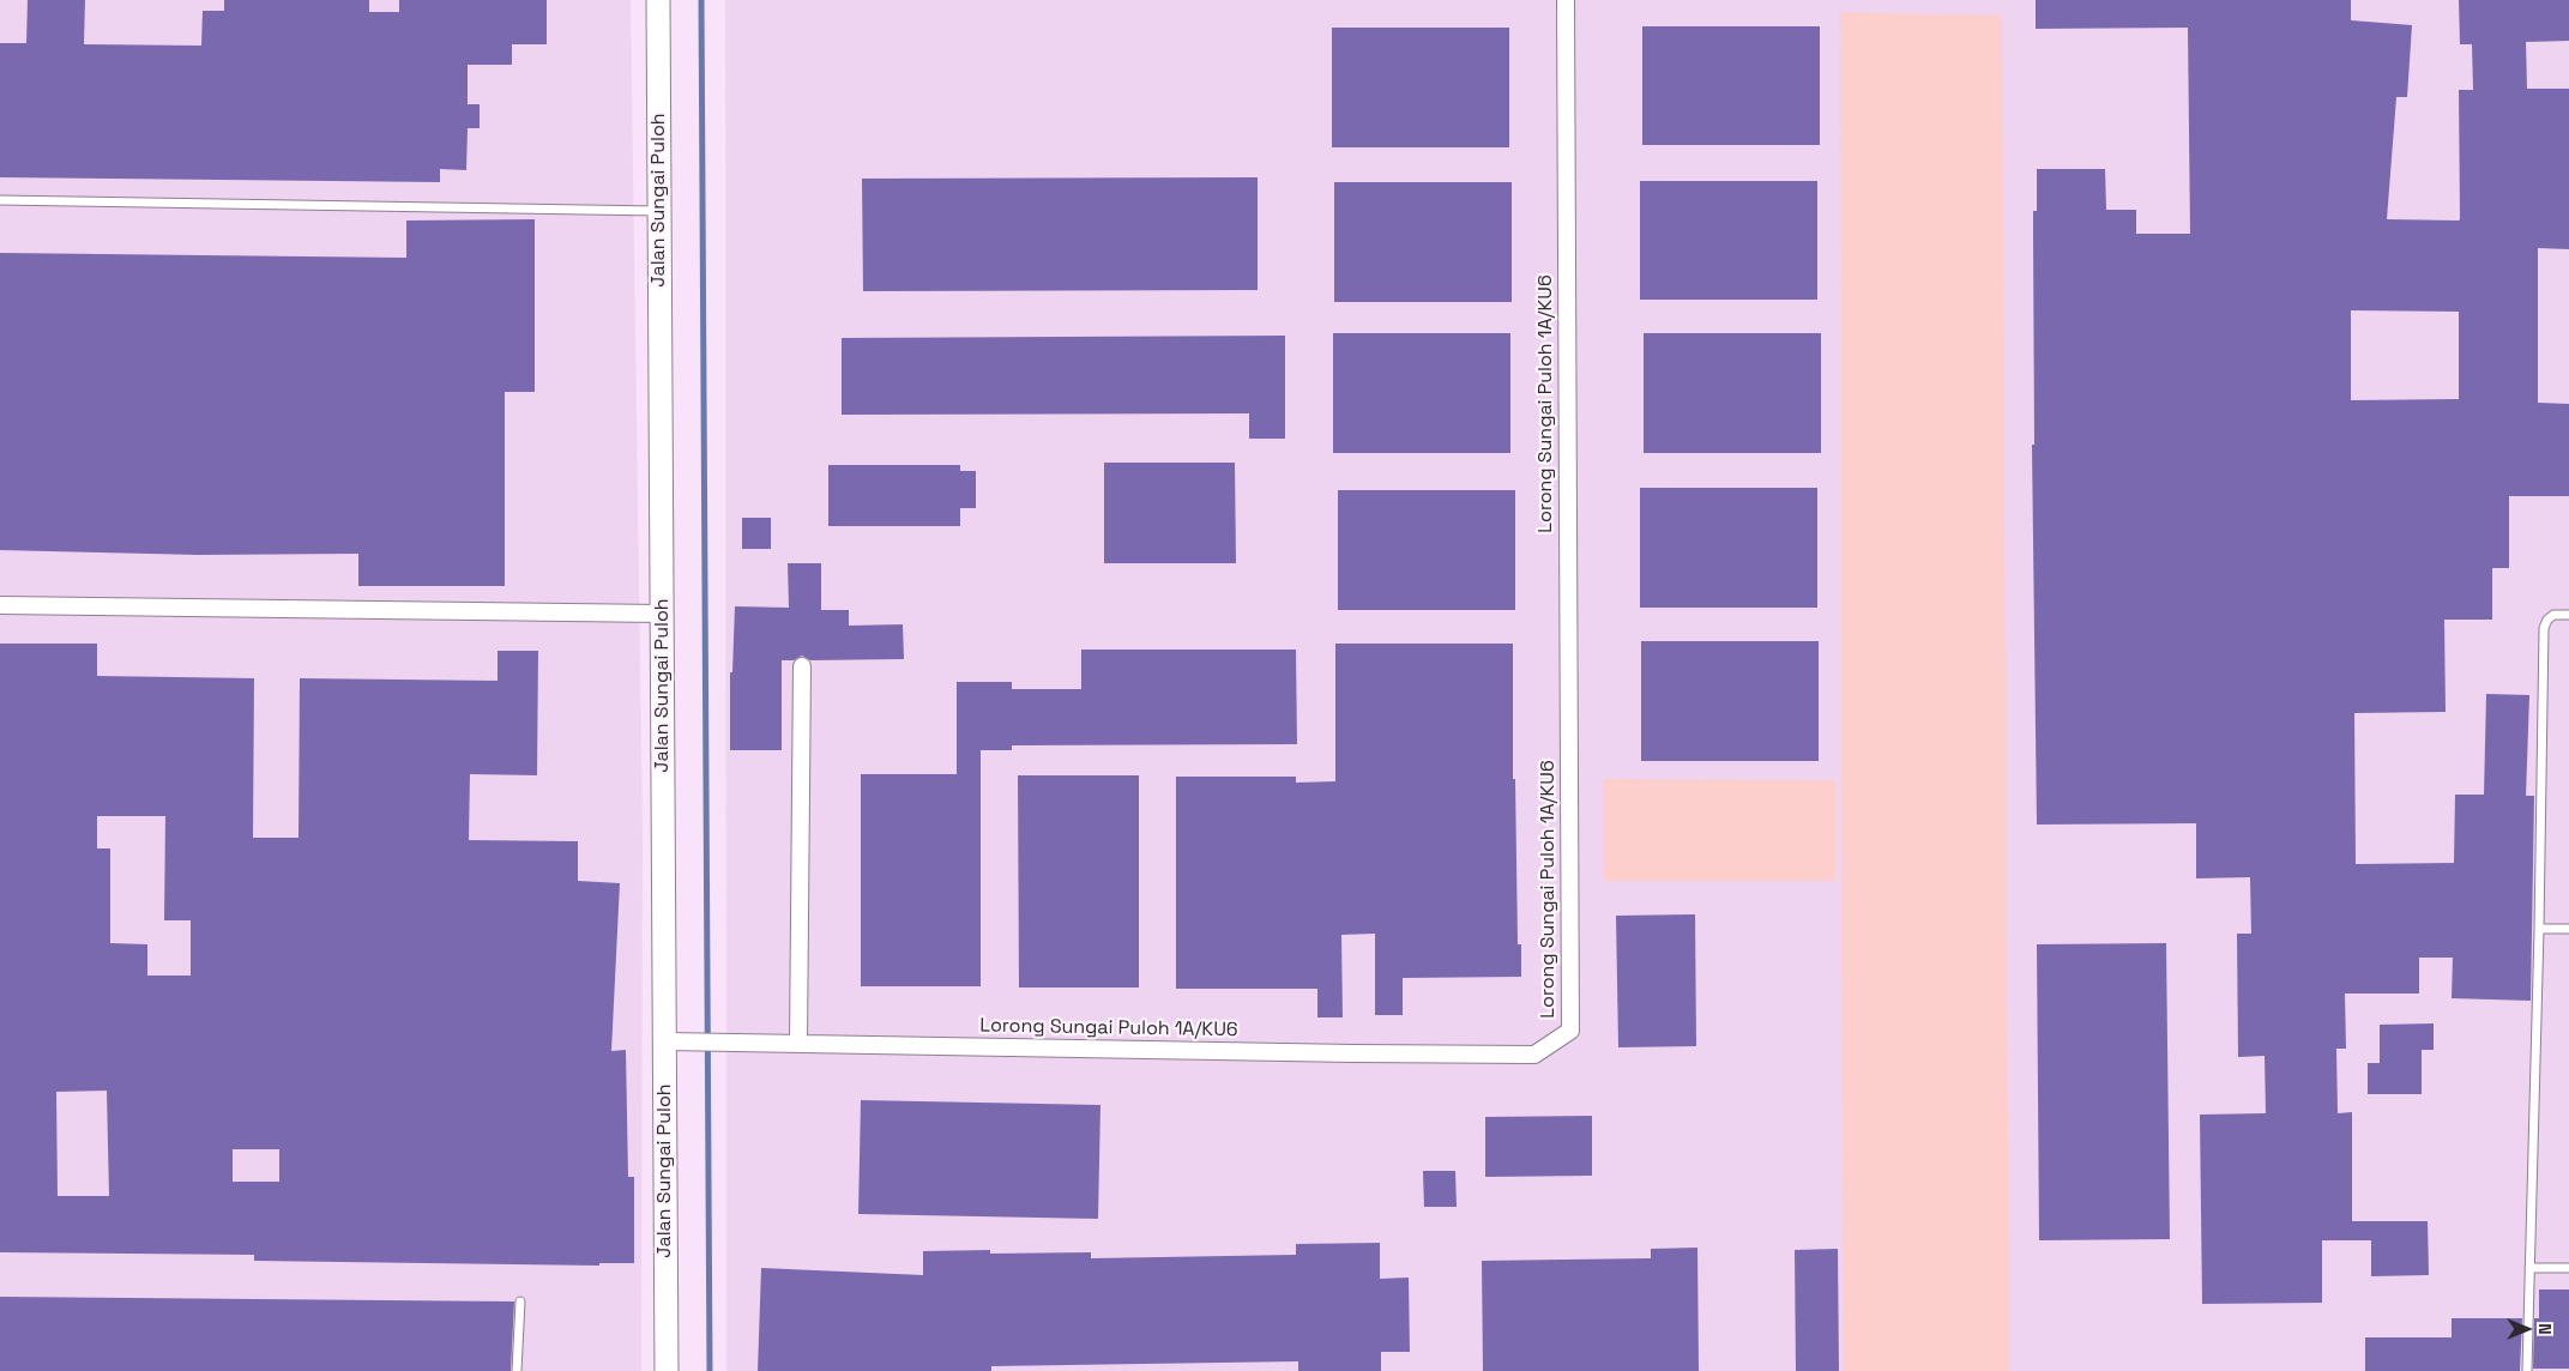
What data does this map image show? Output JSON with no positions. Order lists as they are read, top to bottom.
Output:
{
  "streets": {
    "street": ["Jalan Sungai Puloh", "Lorong Sungai Puloh 1A/KU6"]
  },
  "crossings": [
    ["Jalan Sungai Puloh", "Lorong Sungai Puloh 1A/KU6"]
  ],
  "north": "right"
}
